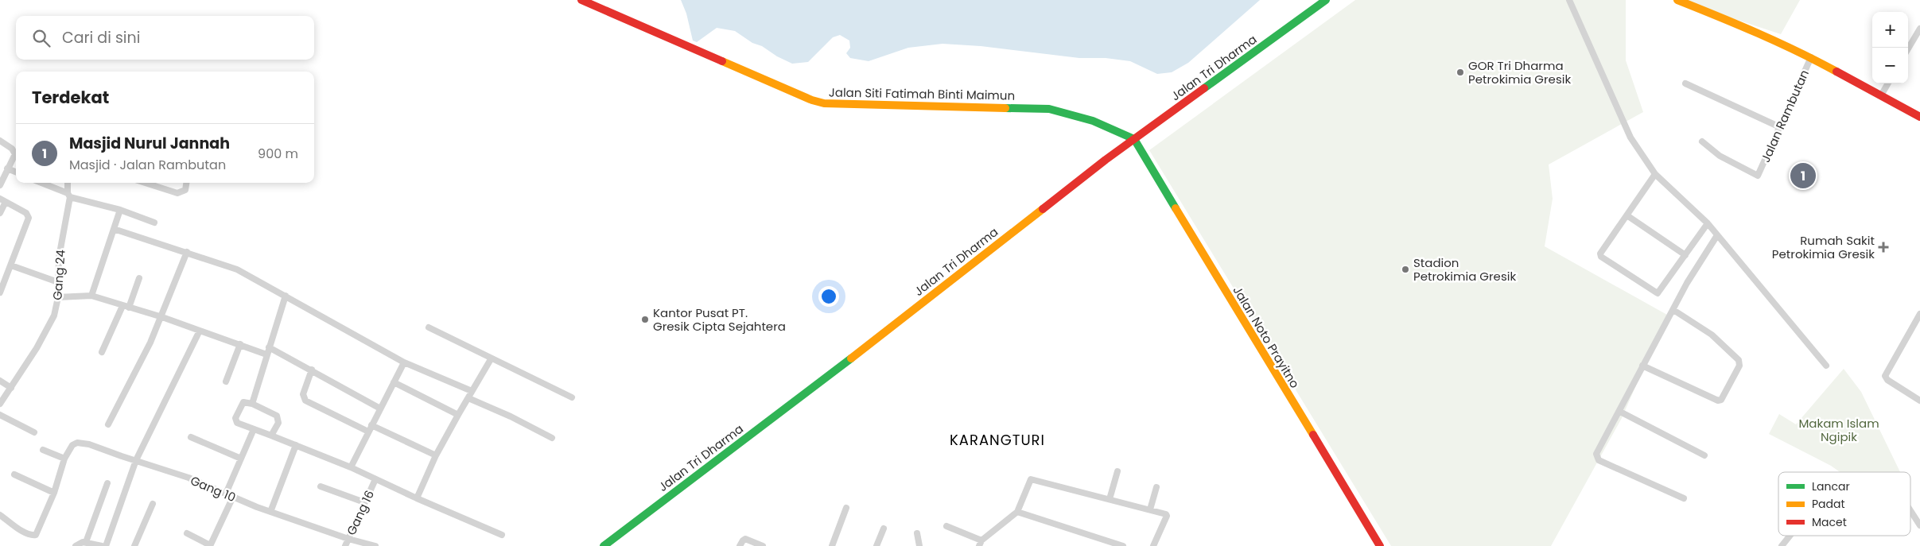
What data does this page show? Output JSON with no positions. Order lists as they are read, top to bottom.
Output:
{
  "streets": {
    "main road": ["Jalan Tri Dharma", "Jalan Siti Fatimah Binti Maimun", "Jalan Noto Prayitno"],
    "street": [
      "Jalan Rambutan",
      "Gang 24",
      "Gang 10",
      "Gang 16"
    ]
  },
  "crossings": [
    ["Jalan Tri Dharma", "Jalan Siti Fatimah Binti Maimun"],
    ["Jalan Tri Dharma", "Jalan Noto Prayitno"],
    ["Jalan Siti Fatimah Binti Maimun", "Jalan Noto Prayitno"],
    ["Gang 10", "Gang 16"]
  ],
  "districts": ["KARANGTURI"],
  "parks": ["Makam Islam Ngipik"],
  "places": {
    "other": ["GOR Tri Dharma Petrokimia Gresik", "Stadion Petrokimia Gresik", "Kantor Pusat PT. Gresik Cipta Sejahtera"],
    "health": ["Rumah Sakit Petrokimia Gresik"]
  },
  "legend": ["Lancar", "Padat", "Macet"],
  "page": {
    "map_buttons": ["+", "−"],
    "search": "Cari di sini",
    "heading": "Terdekat",
    "list": [
      {
        "mark": "1",
        "name": "Masjid Nurul Jannah",
        "note": "Masjid · Jalan Rambutan",
        "value": "900 m"
      }
    ],
    "pins": "1"
  }
}
